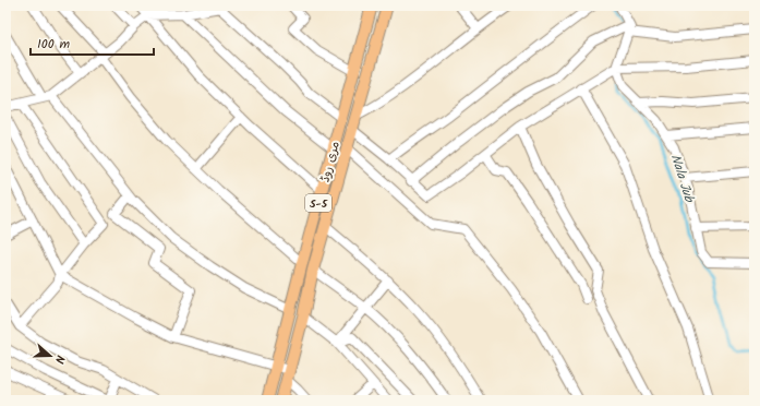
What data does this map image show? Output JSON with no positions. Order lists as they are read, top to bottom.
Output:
{
  "streets": {
    "main road": ["مری روڈ", "S-5"]
  },
  "water": ["Nala Jub"],
  "scale_bar": "100 m",
  "north": "right"
}
